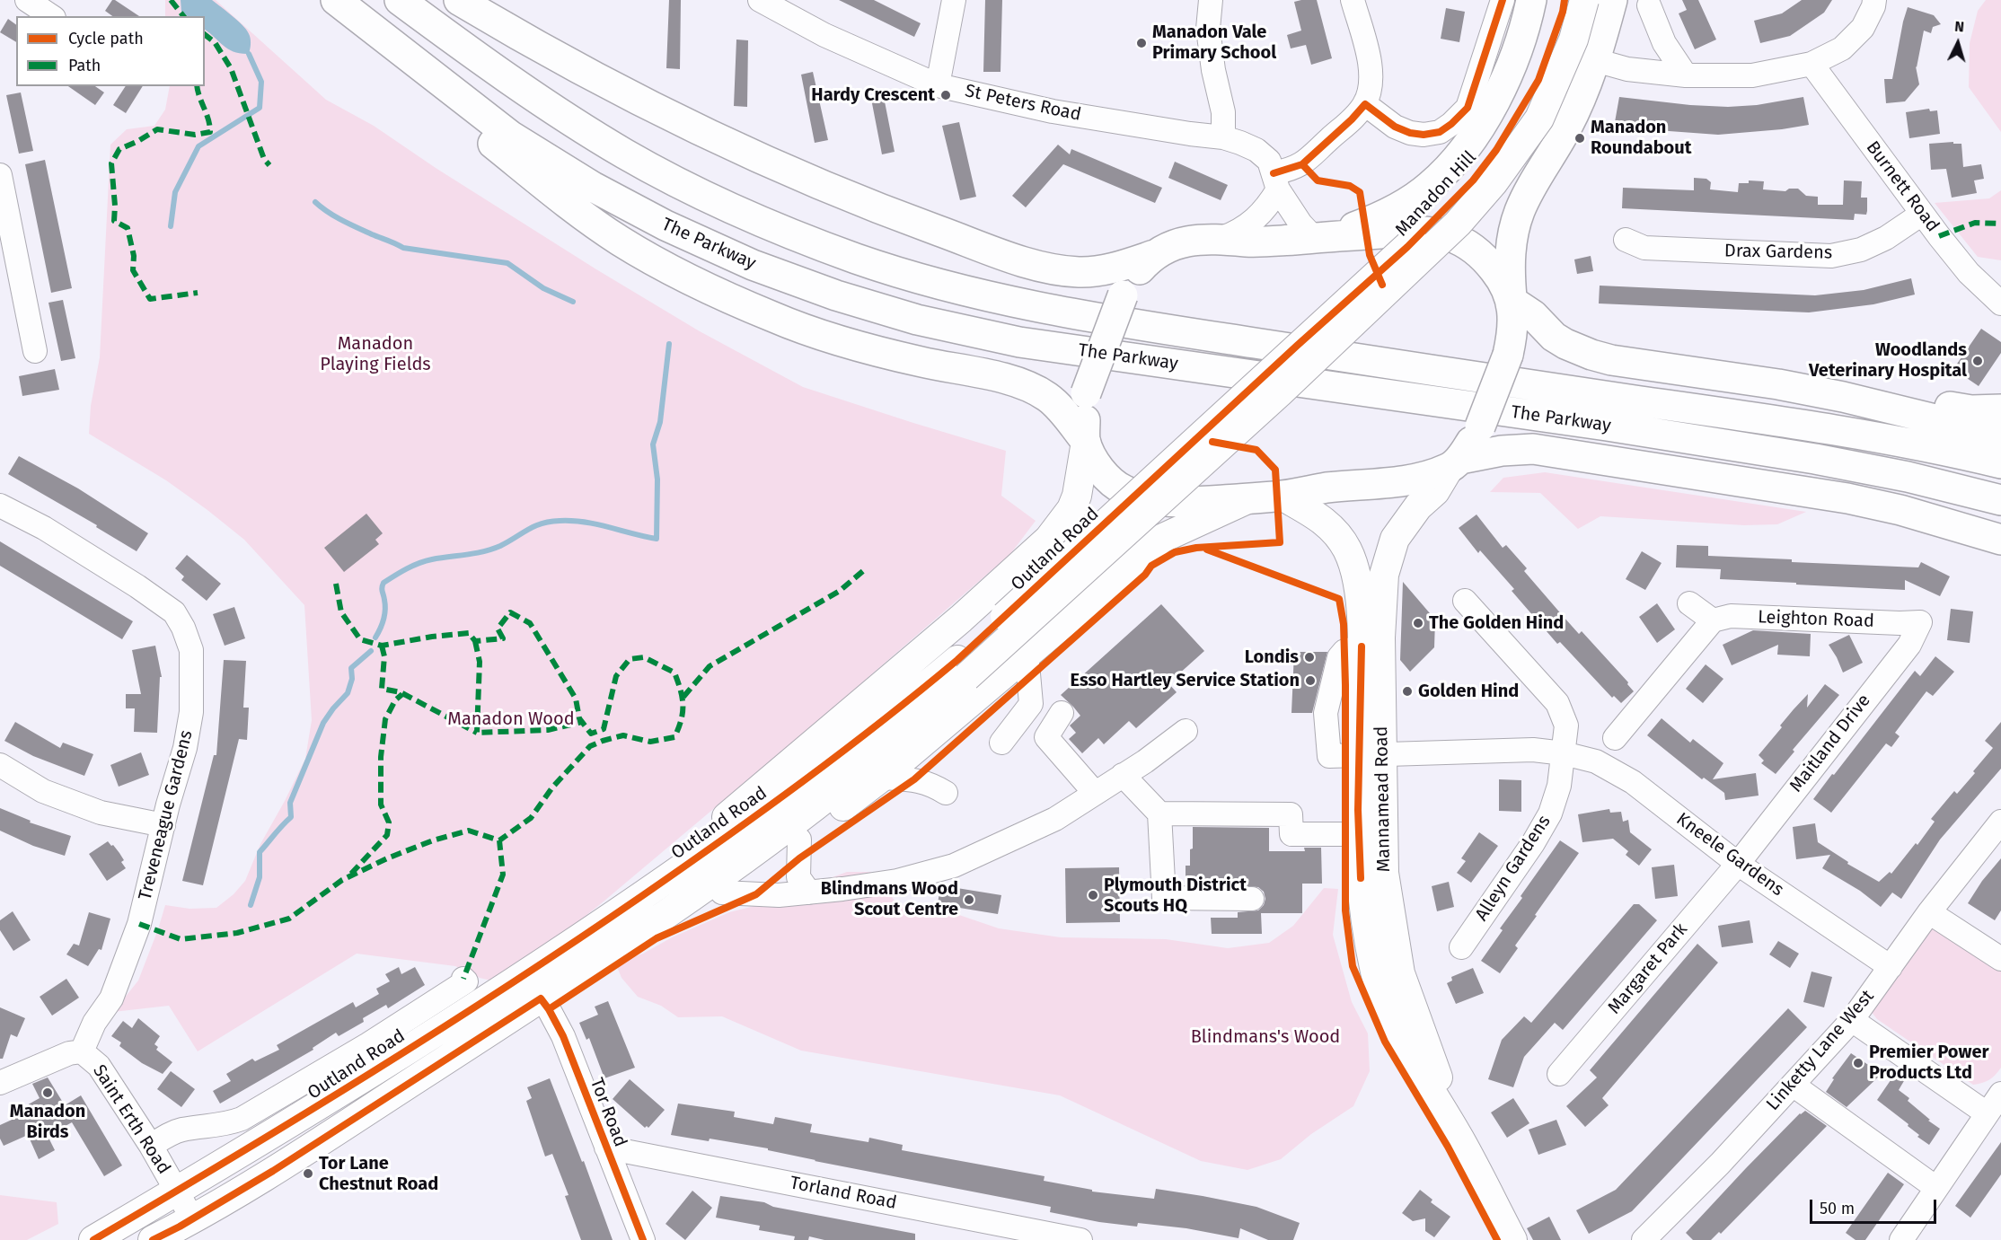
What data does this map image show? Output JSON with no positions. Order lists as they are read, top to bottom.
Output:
{
  "streets": {
    "highway": ["The Parkway"],
    "main road": ["Manadon Hill", "Outland Road", "Mannamead Road"],
    "street": [
      "St Peters Road",
      "Burnett Road",
      "Drax Gardens",
      "Leighton Road",
      "Maitland Drive",
      "Treveneague Gardens",
      "Kneele Gardens",
      "Alleyn Gardens",
      "Margaret Park",
      "Linketty Lane West",
      "Tor Road",
      "Saint Erth Road",
      "Torland Road"
    ]
  },
  "crossings": [
    ["Burnett Road", "Drax Gardens"],
    ["Manadon Hill", "Outland Road"],
    ["Outland Road", "Tor Road"],
    ["Outland Road", "Saint Erth Road"],
    ["Leighton Road", "Maitland Drive"],
    ["Maitland Drive", "Kneele Gardens"],
    ["Maitland Drive", "Margaret Park"],
    ["Mannamead Road", "Kneele Gardens"],
    ["Treveneague Gardens", "Saint Erth Road"],
    ["Kneele Gardens", "Alleyn Gardens"],
    ["Kneele Gardens", "Margaret Park"],
    ["Kneele Gardens", "Linketty Lane West"],
    ["Tor Road", "Torland Road"]
  ],
  "parks": ["Manadon Playing Fields", "Manadon Wood", "Blindmans's Wood"],
  "places": [
    "Manadon Vale Primary School",
    "Hardy Crescent",
    "Manadon Roundabout",
    "Woodlands Veterinary Hospital",
    "The Golden Hind",
    "Londis",
    "Esso Hartley Service Station",
    "Golden Hind",
    "Plymouth District Scouts HQ",
    "Blindmans Wood Scout Centre",
    "Premier Power Products Ltd",
    "Manadon Birds",
    "Tor Lane Chestnut Road"
  ],
  "legend": ["Cycle path", "Path"],
  "scale_bar": "50 m",
  "north": "top"
}
